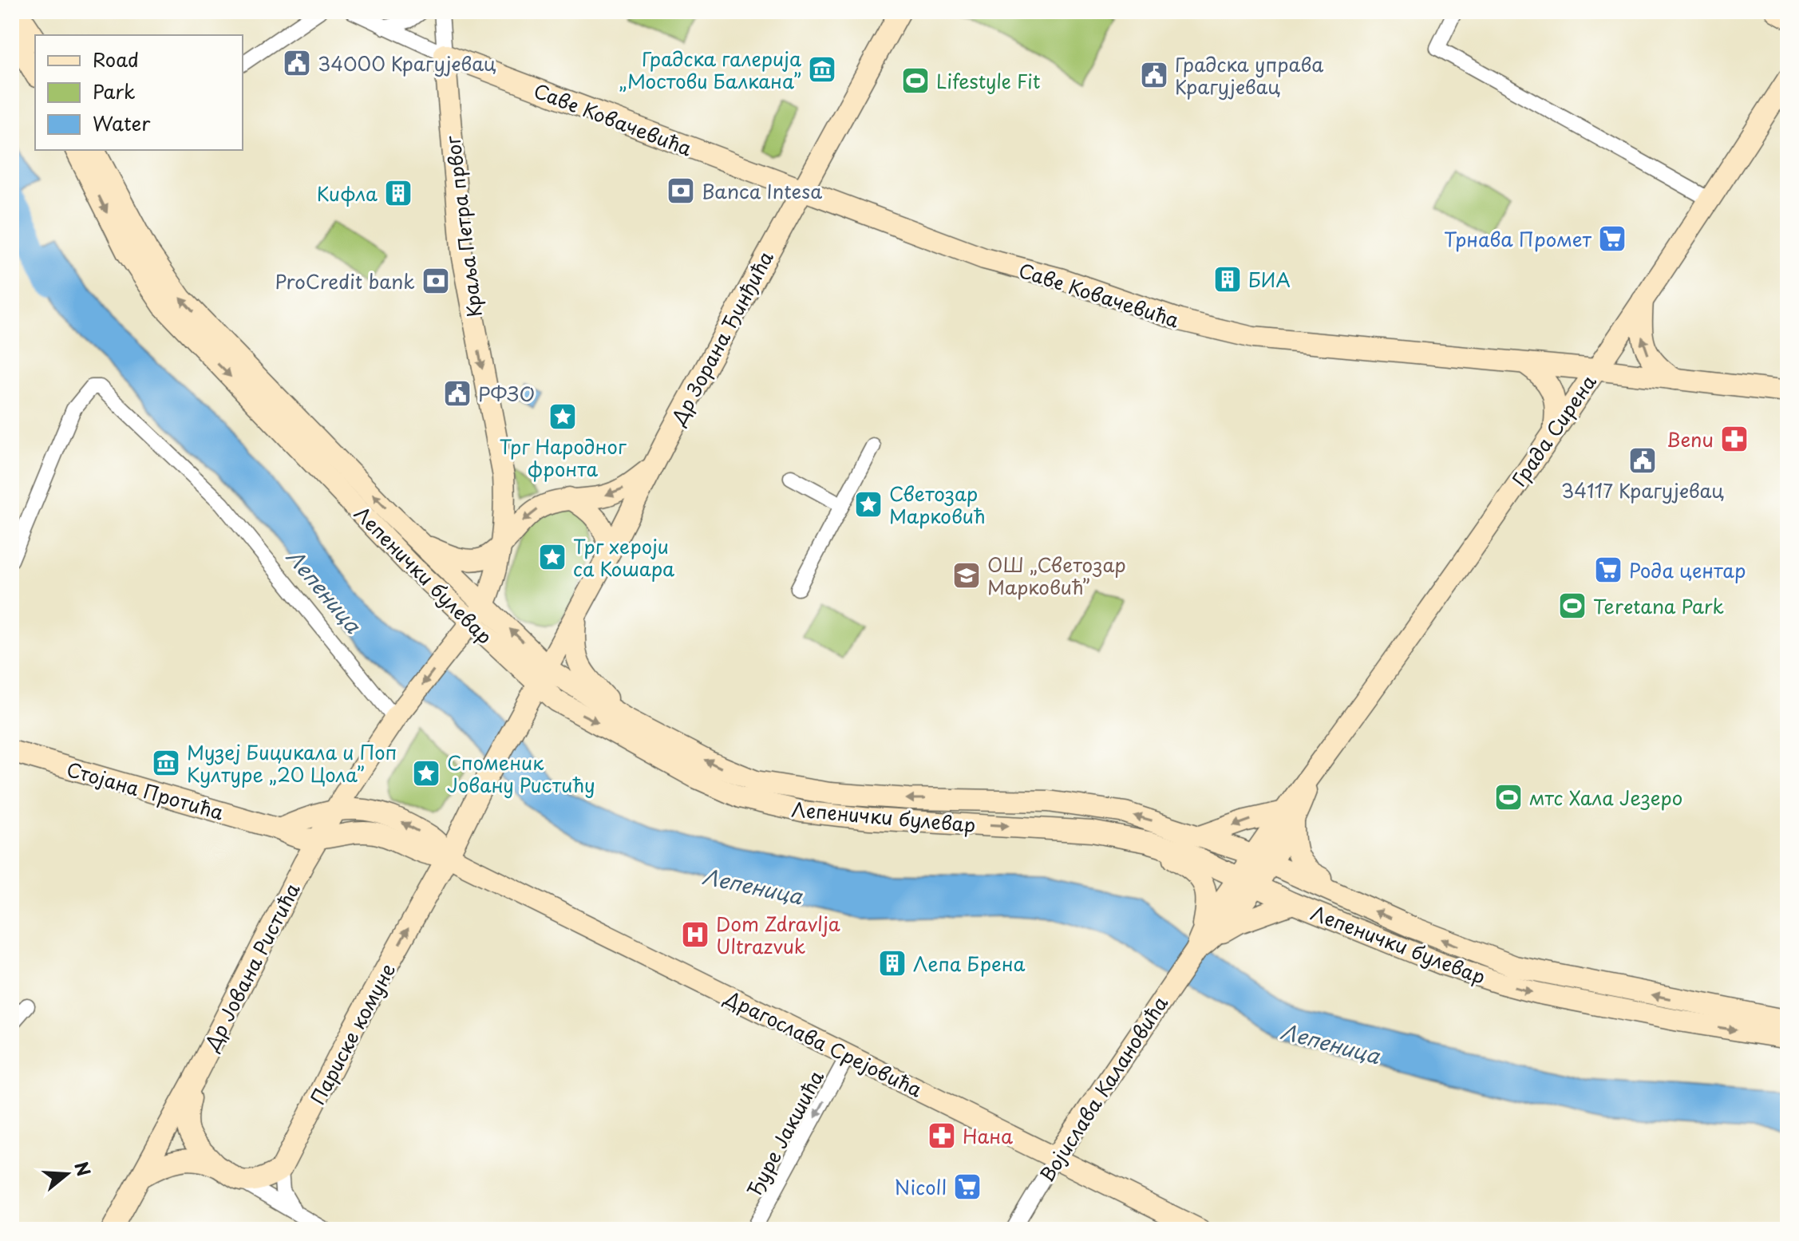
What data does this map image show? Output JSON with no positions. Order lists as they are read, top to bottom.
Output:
{
  "streets": {
    "main road": [
      "Саве Ковачевића",
      "Краља Петра првог",
      "Др Зорана Ђинђића",
      "Града Сирена",
      "Лепенички булевар",
      "Стојана Протића",
      "Др Јована Ристића",
      "Париске комуне",
      "Драгослава Срејовића",
      "Војислава Калановића"
    ],
    "street": ["Ђуре Јакшића"]
  },
  "crossings": [
    ["Саве Ковачевића", "Краља Петра првог"],
    ["Саве Ковачевића", "Др Зорана Ђинђића"],
    ["Саве Ковачевића", "Града Сирена"],
    ["Др Зорана Ђинђића", "Лепенички булевар"],
    ["Др Зорана Ђинђића", "Париске комуне"],
    ["Града Сирена", "Лепенички булевар"],
    ["Града Сирена", "Војислава Калановића"],
    ["Лепенички булевар", "Др Јована Ристића"],
    ["Лепенички булевар", "Војислава Калановића"],
    ["Стојана Протића", "Драгослава Срејовића"],
    ["Др Јована Ристића", "Драгослава Срејовића"],
    ["Париске комуне", "Драгослава Срејовића"],
    ["Драгослава Срејовића", "Војислава Калановића"],
    ["Драгослава Срејовића", "Ђуре Јакшића"]
  ],
  "one_way": ["Краља Петра првог", "Париске комуне", "Ђуре Јакшића"],
  "water": ["Лепеница"],
  "places": {
    "public building": [
      "34000 Крагујевац",
      "Градска управа Крагујевац",
      "РФЗО",
      "34117 Крагујевац"
    ],
    "museum": ["Градска галерија „Мостови Балкана”", "Музеј Бицикала и Поп Културе „20 Цола”"],
    "sports": ["Lifestyle Fit", "Teretana Park", "мтс Хала Језеро"],
    "bank": ["Banca Intesa", "ProCredit bank"],
    "building": ["Кифла", "БИА", "Лепа Брена"],
    "supermarket": ["Трнава Промет", "Рода центар", "Nicoll"],
    "place": [
      "Трг Народног фронта",
      "Светозар Марковић",
      "Трг хероји са Кошара",
      "Споменик Јовану Ристићу"
    ],
    "pharmacy": ["Benu", "Нана"],
    "school or university": ["ОШ „Светозар Марковић”"],
    "hospital": ["Dom Zdravlja Ultrazvuk"]
  },
  "legend": ["Road", "Park", "Water"],
  "north": "right"
}
